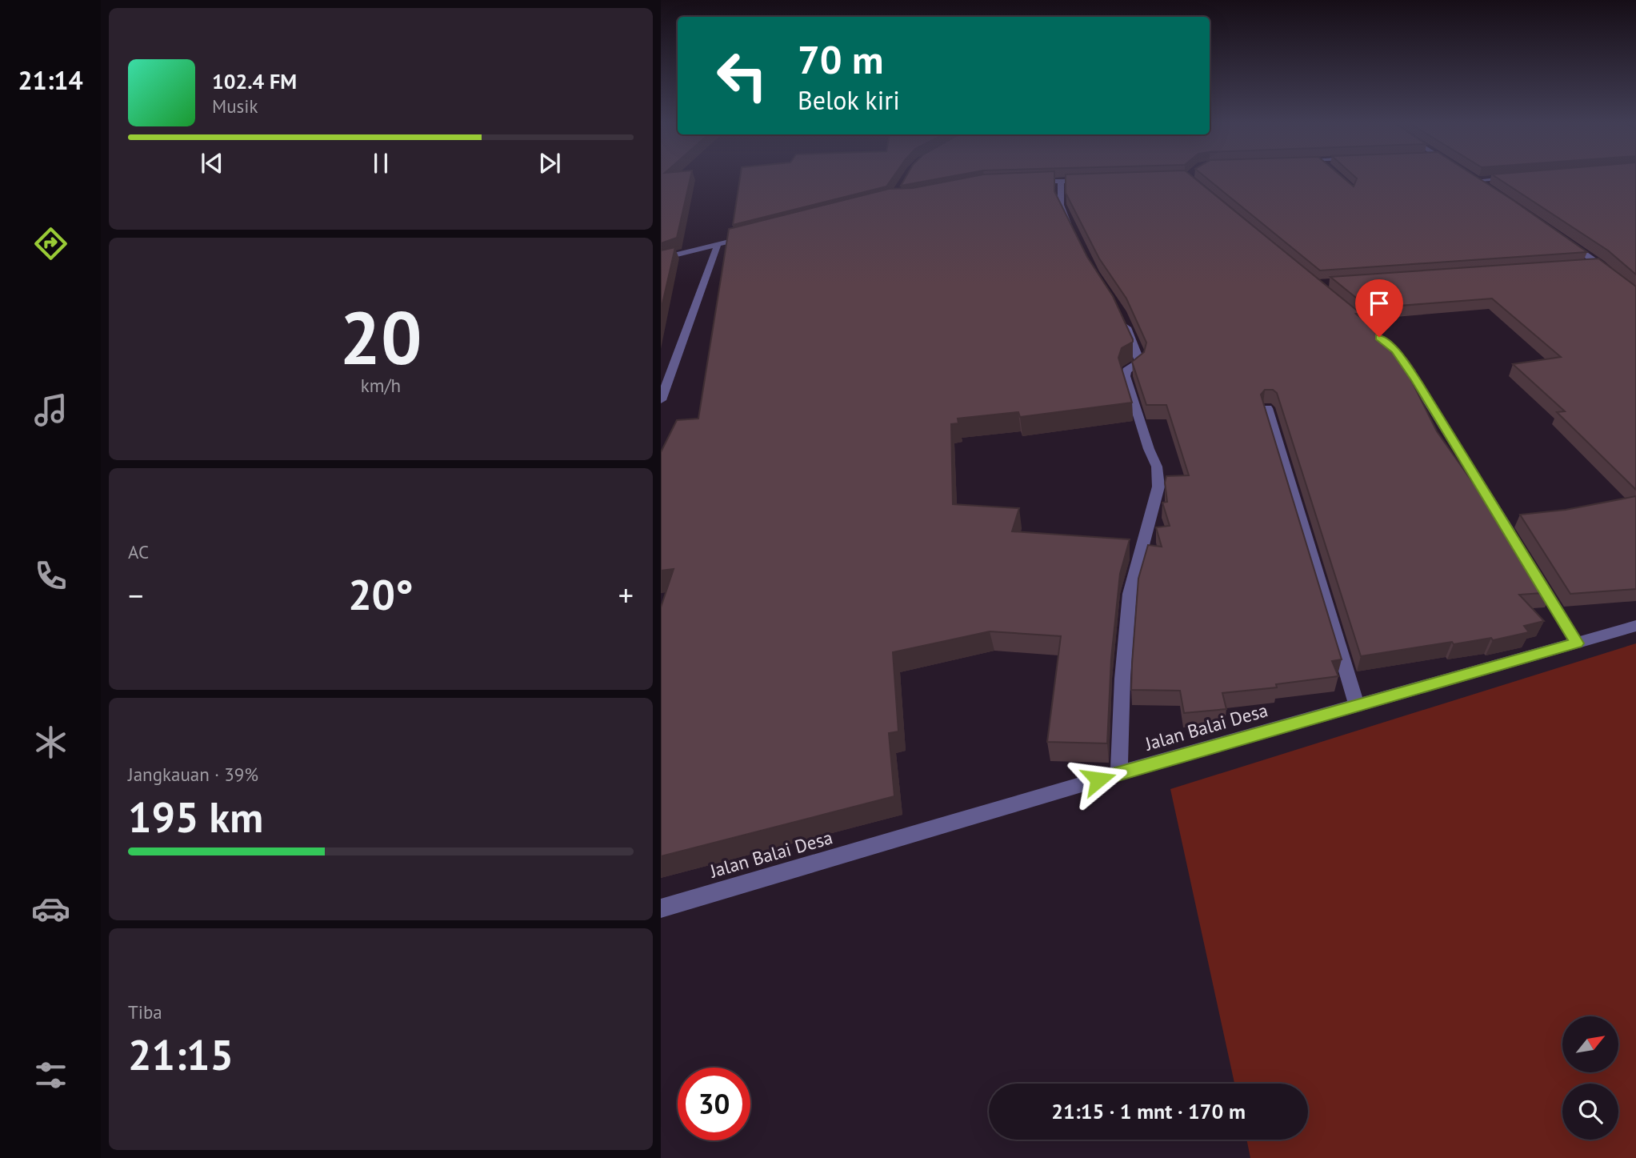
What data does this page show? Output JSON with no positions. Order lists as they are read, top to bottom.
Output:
{
  "streets": {
    "street": ["Jalan Balai Desa"]
  },
  "north": "top right",
  "page": {
    "tabs": "21:14",
    "turn": ["70 m", "Belok kiri"],
    "song": ["102.4 FM", "Musik"],
    "tile": [
      ["20", "km/h"],
      "AC",
      ["Jangkauan · 39%", "195 km"],
      ["Tiba", "21:15"]
    ],
    "heat": ["−", "20°", "+"],
    "limit": "30",
    "trip": "21:15 · 1 mnt · 170 m"
  }
}
